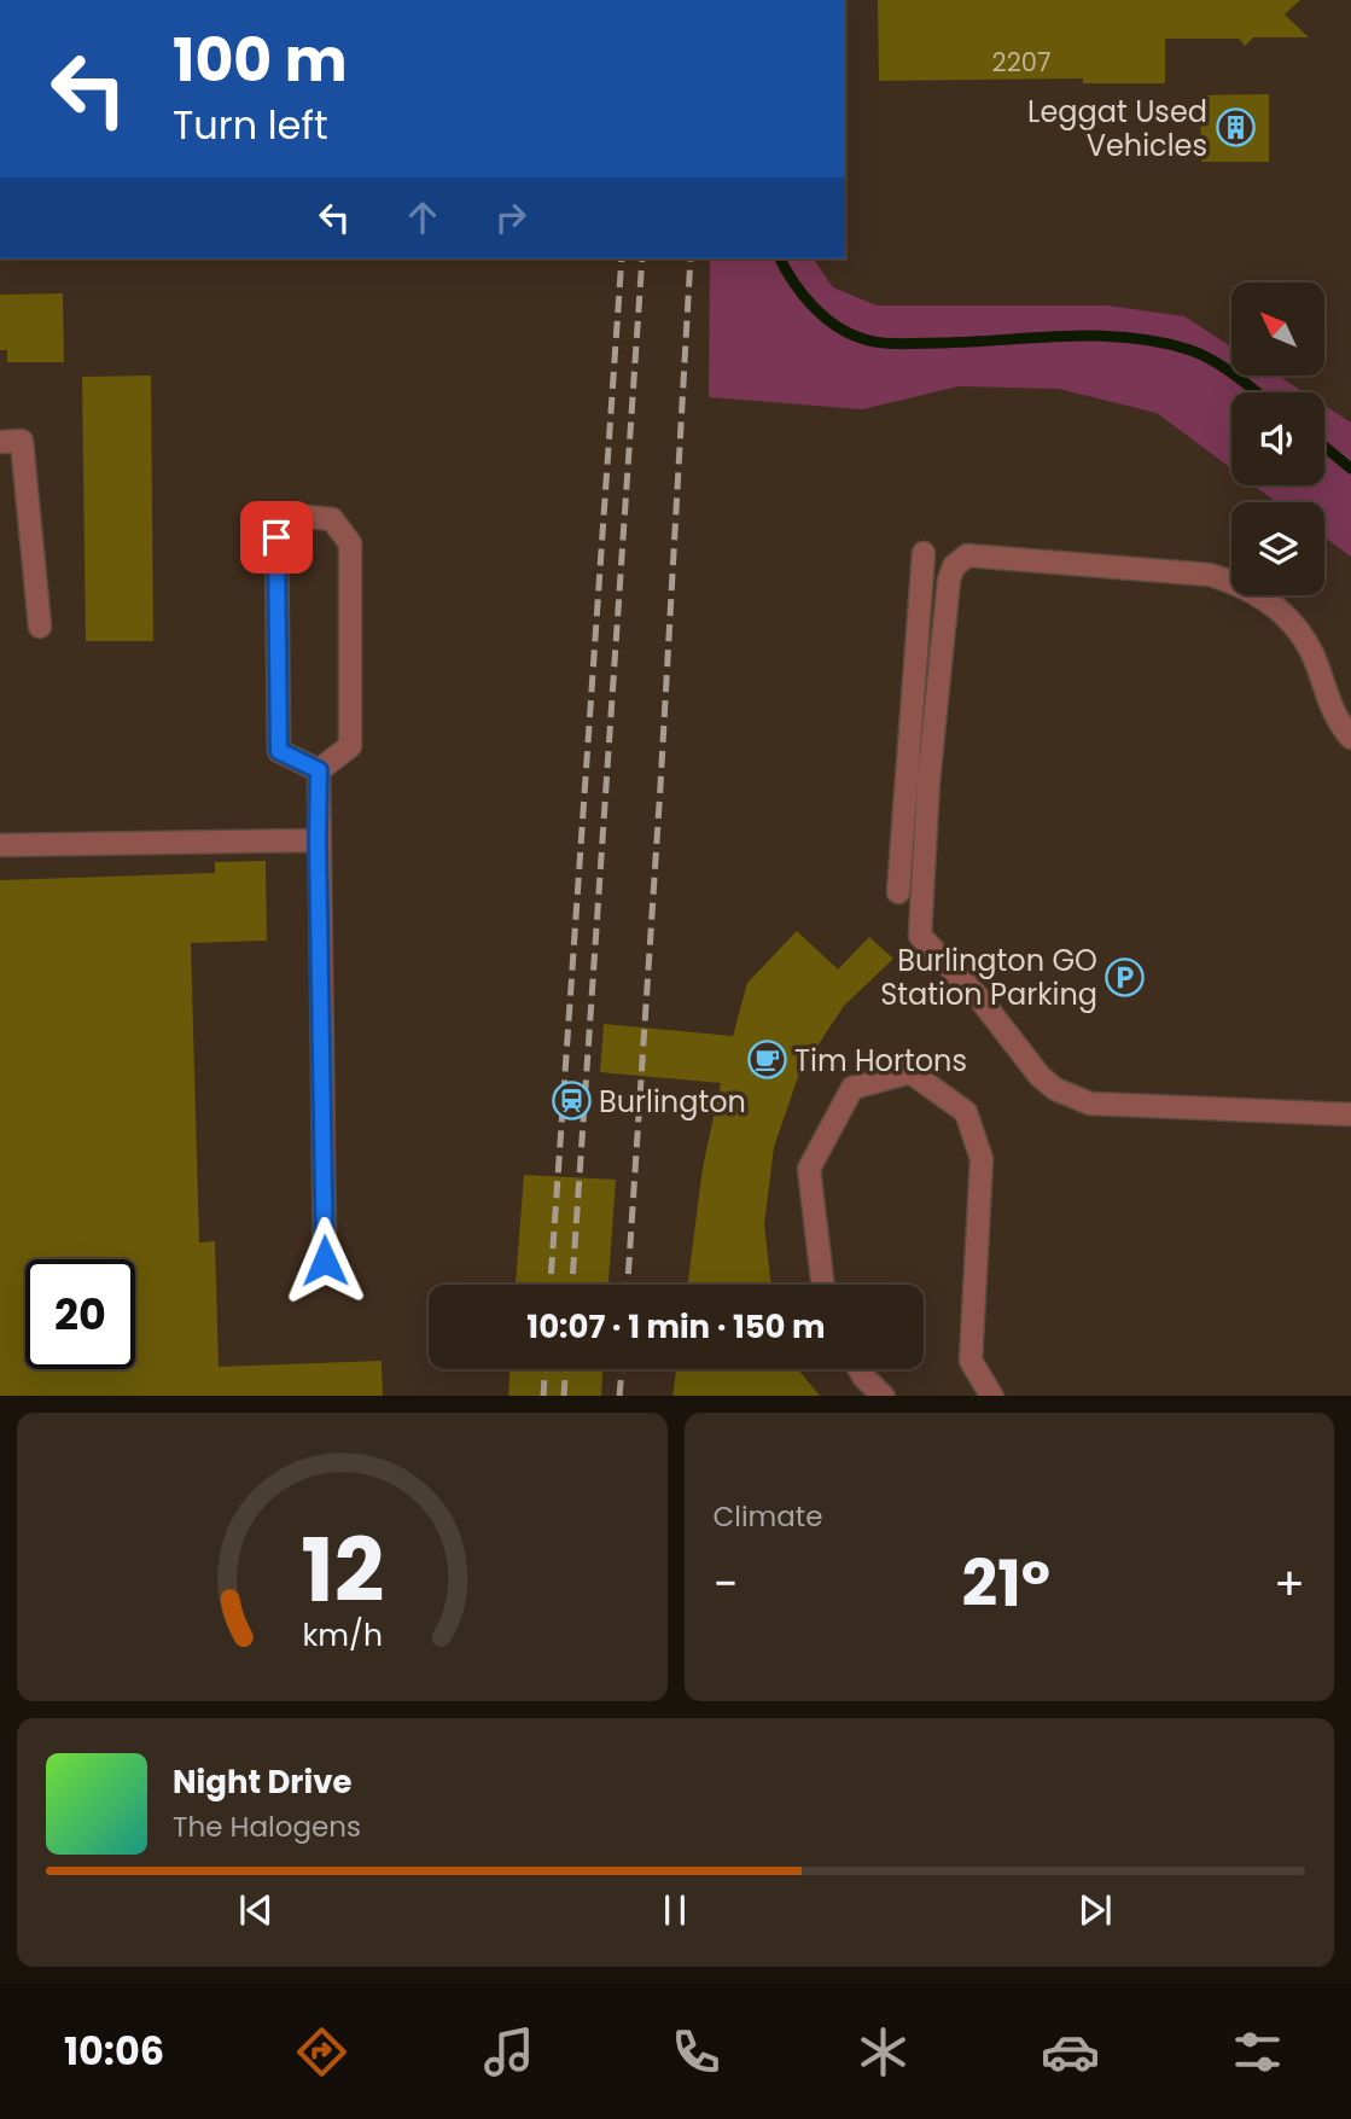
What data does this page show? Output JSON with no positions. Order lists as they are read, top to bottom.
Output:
{
  "places": {
    "building": ["Leggat Used Vehicles"],
    "parking": ["Burlington GO Station Parking"],
    "cafe": ["Tim Hortons"],
    "station": ["Burlington"]
  },
  "house_numbers": ["2207"],
  "north": "top left",
  "page": {
    "turn": ["100 m", "Turn left"],
    "limit": "20",
    "trip": "10:07 · 1 min · 150 m",
    "tile": "Climate",
    "heat": ["−", "21°", "+"],
    "song": ["Night Drive", "The Halogens"],
    "tabs": "10:06",
    "gauge": ["12", "km/h"]
  }
}
